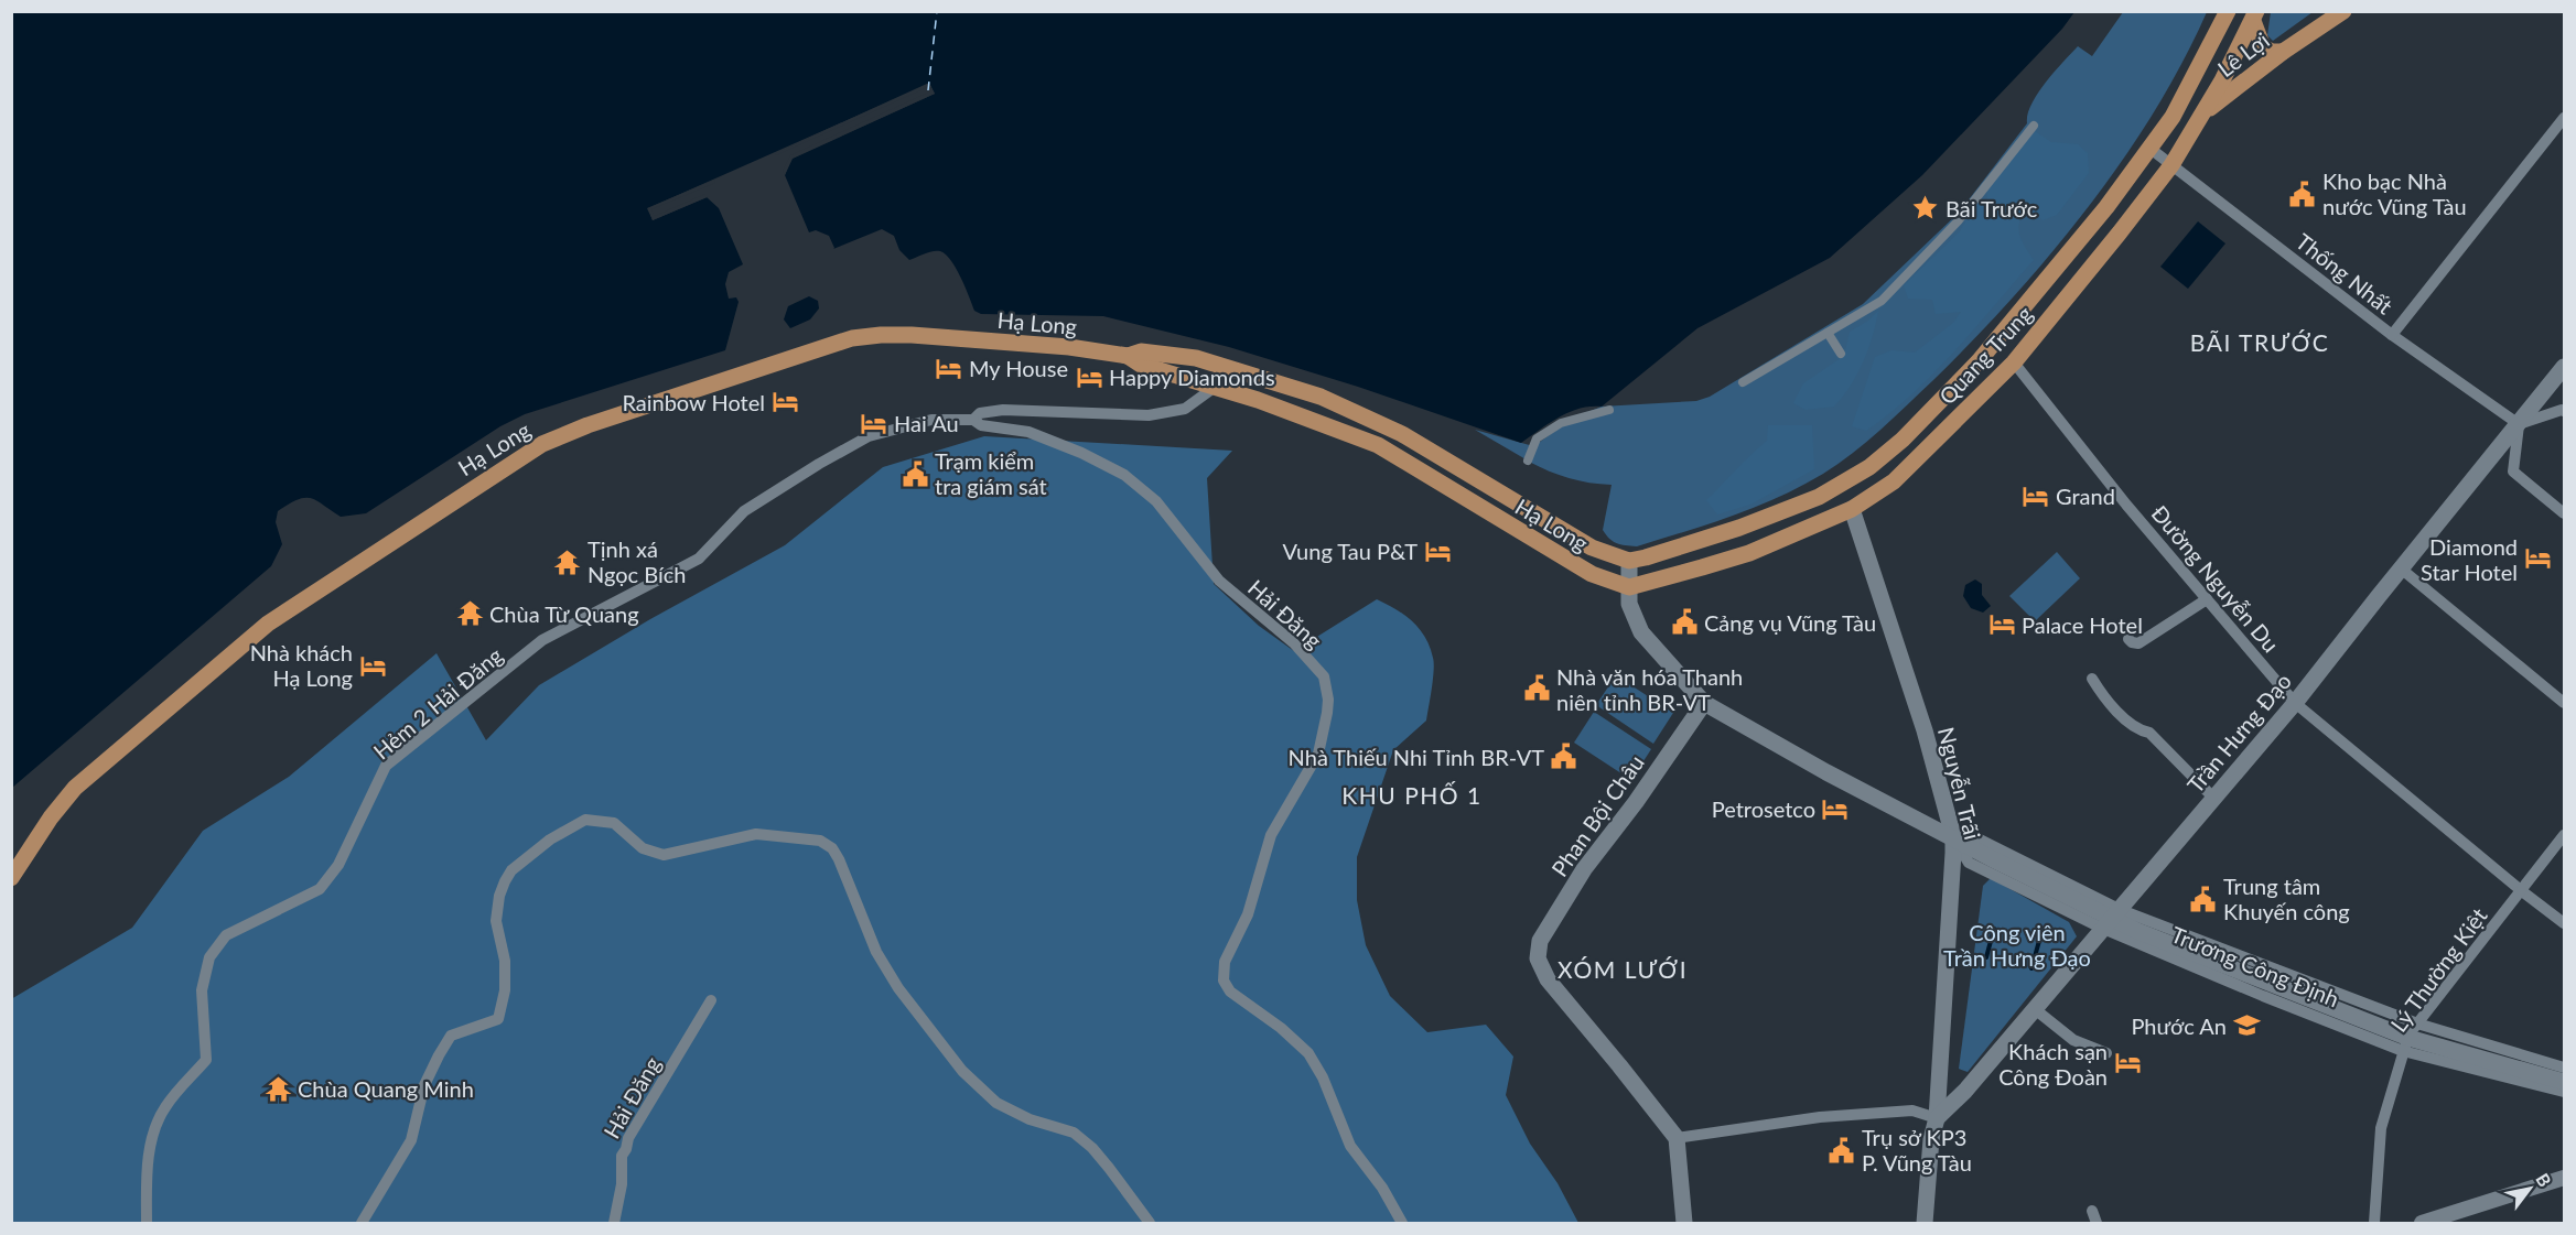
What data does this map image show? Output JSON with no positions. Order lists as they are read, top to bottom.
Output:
{
  "streets": {
    "main road": [
      "Lê Lợi",
      "Hạ Long",
      "Quang Trung",
      "Trần Hưng Đạo",
      "Nguyễn Trãi",
      "Phan Bội Châu",
      "Trương Công Định"
    ],
    "street": [
      "Thống Nhất",
      "Đường Nguyễn Du",
      "Hải Đăng",
      "Hẻm 2 Hải Đăng",
      "Lý Thường Kiệt"
    ]
  },
  "crossings": [
    ["Lê Lợi", "Quang Trung"],
    ["Thống Nhất", "Quang Trung"],
    ["Thống Nhất", "Trần Hưng Đạo"],
    ["Hạ Long", "Quang Trung"],
    ["Hạ Long", "Trương Công Định"],
    ["Quang Trung", "Đường Nguyễn Du"],
    ["Quang Trung", "Nguyễn Trãi"],
    ["Quang Trung", "Trương Công Định"],
    ["Đường Nguyễn Du", "Trần Hưng Đạo"],
    ["Đường Nguyễn Du", "Lý Thường Kiệt"],
    ["Hải Đăng", "Hẻm 2 Hải Đăng"],
    ["Trần Hưng Đạo", "Nguyễn Trãi"],
    ["Trần Hưng Đạo", "Trương Công Định"],
    ["Nguyễn Trãi", "Trương Công Định"],
    ["Phan Bội Châu", "Trương Công Định"],
    ["Trương Công Định", "Lý Thường Kiệt"]
  ],
  "districts": ["BÃI TRƯỚC", "KHU PHỐ 1", "XÓM LƯỚI"],
  "parks": ["Công viên Trần Hưng Đạo"],
  "places": {
    "public building": [
      "Kho bạc Nhà nước Vũng Tàu",
      "Trạm kiểm tra giám sát",
      "Cảng vụ Vũng Tàu",
      "Nhà văn hóa Thanh niên tỉnh BR-VT",
      "Nhà Thiếu Nhi Tỉnh BR-VT",
      "Trung tâm Khuyến công",
      "Trụ sở KP3 P. Vũng Tàu"
    ],
    "place": ["Bãi Trước"],
    "hotel": [
      "My House",
      "Happy Diamonds",
      "Rainbow Hotel",
      "Hai Au",
      "Grand",
      "Vung Tau P&T",
      "Diamond Star Hotel",
      "Palace Hotel",
      "Nhà khách Hạ Long",
      "Petrosetco",
      "Khách sạn Công Đoàn"
    ],
    "temple": ["Tịnh xá Ngọc Bích", "Chùa Từ Quang", "Chùa Quang Minh"],
    "school or university": ["Phước An"]
  },
  "north": "top right"
}
